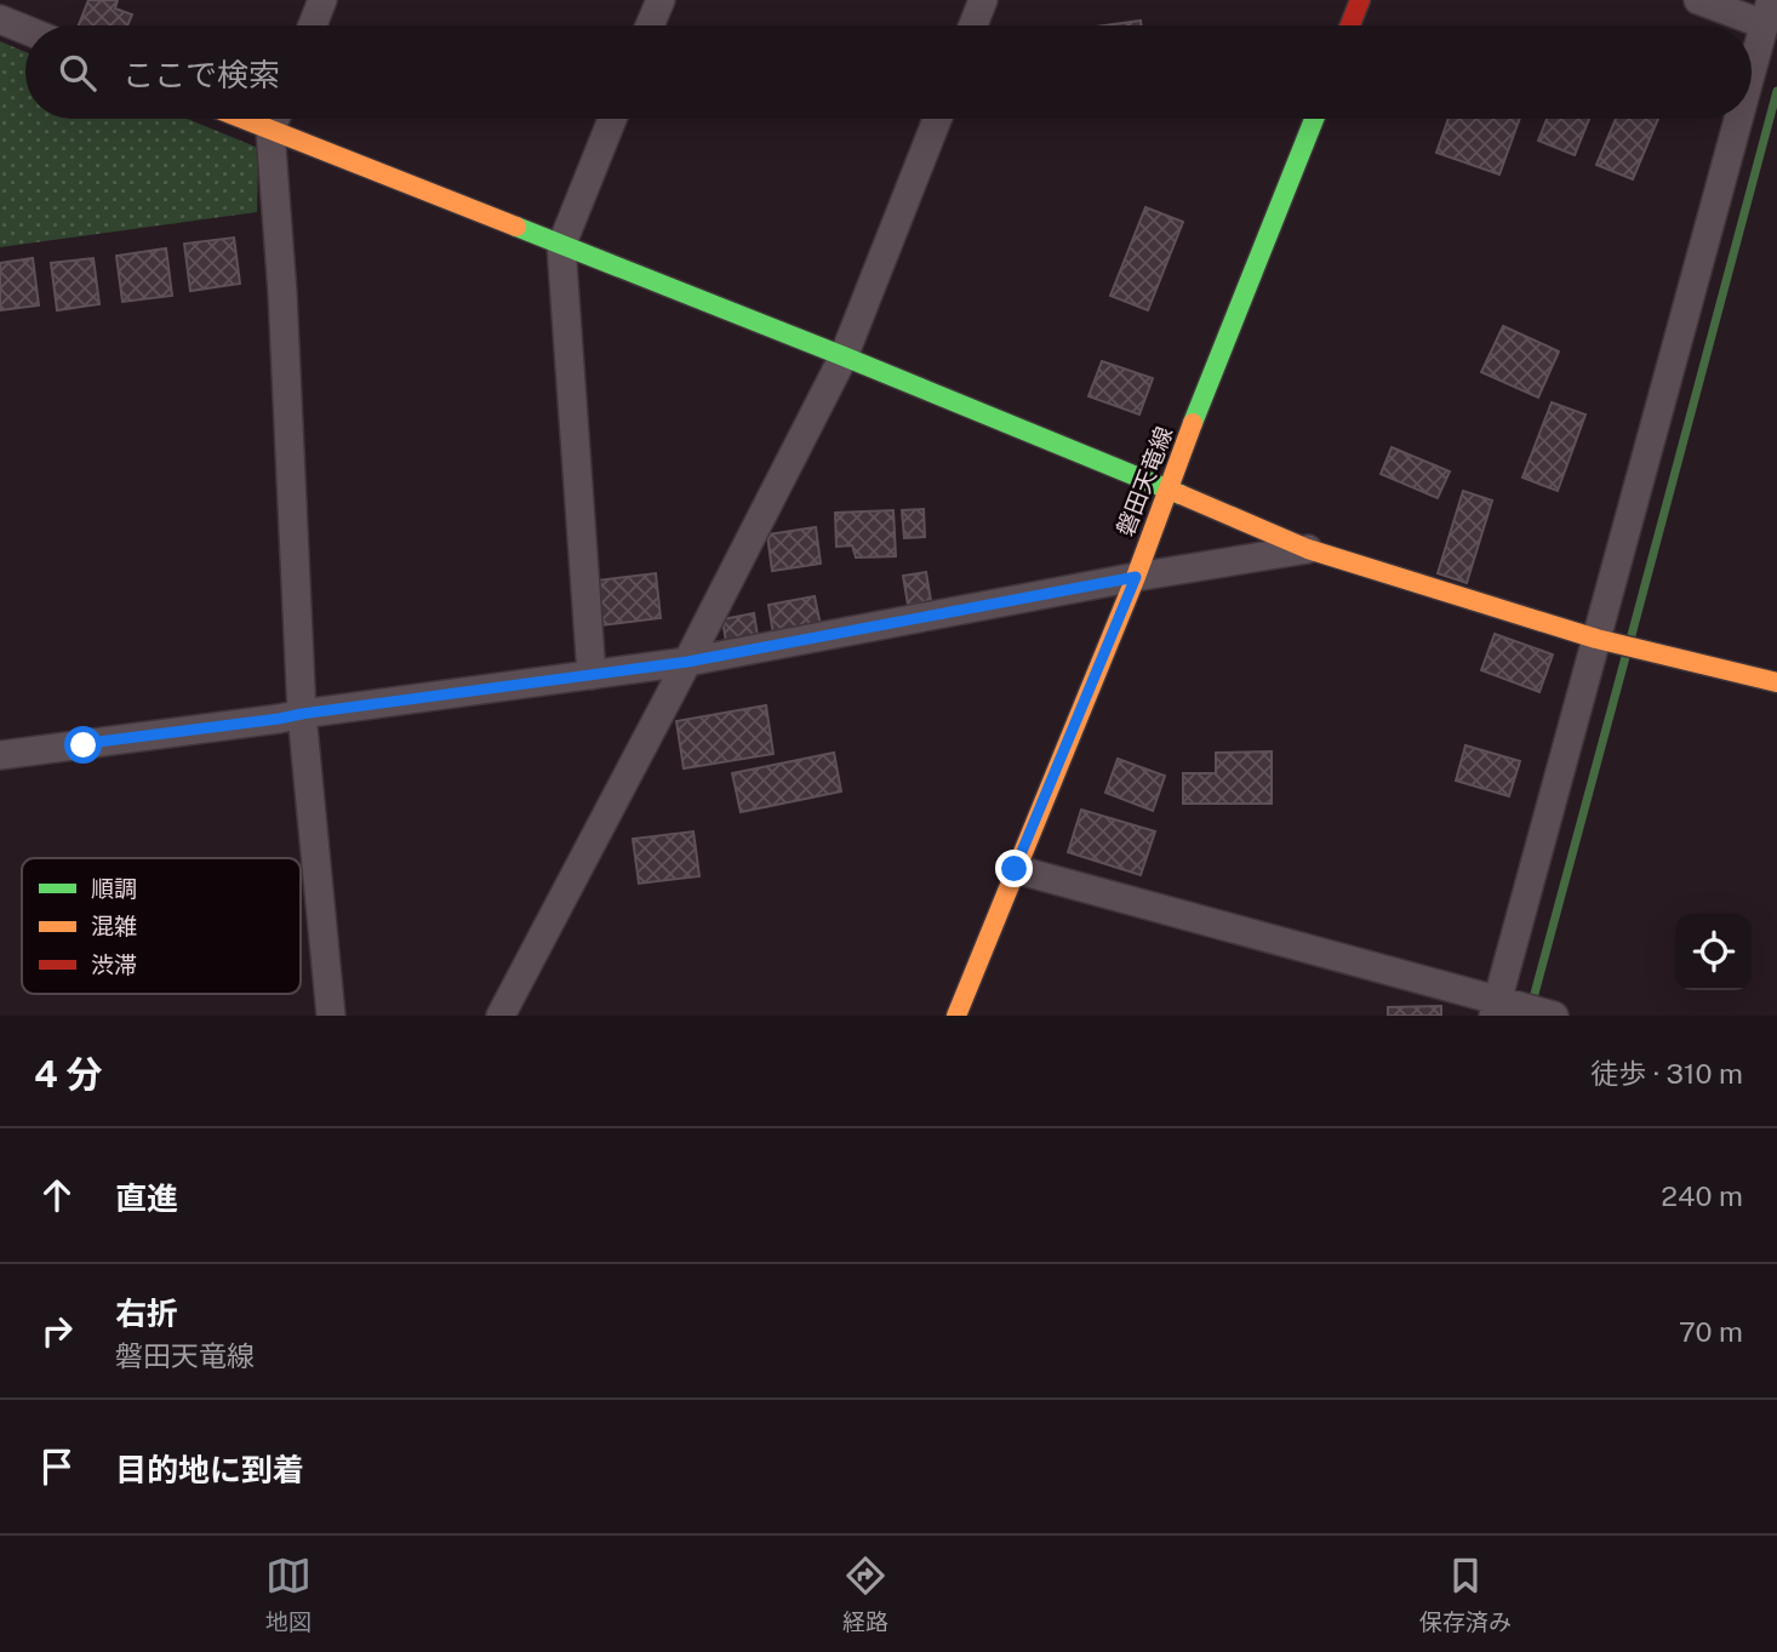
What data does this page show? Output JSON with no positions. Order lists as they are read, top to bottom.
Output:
{
  "streets": {
    "street": ["磐田天竜線"]
  },
  "legend": ["順調", "混雑", "渋滞"],
  "page": {
    "search": "ここで検索",
    "heading": ["4 分", "徒歩 · 310 m"],
    "list": [
      ["直進", "240 m"],
      ["右折", "磐田天竜線", "70 m"],
      "目的地に到着"
    ],
    "nav": ["地図", "経路", "保存済み"]
  }
}
